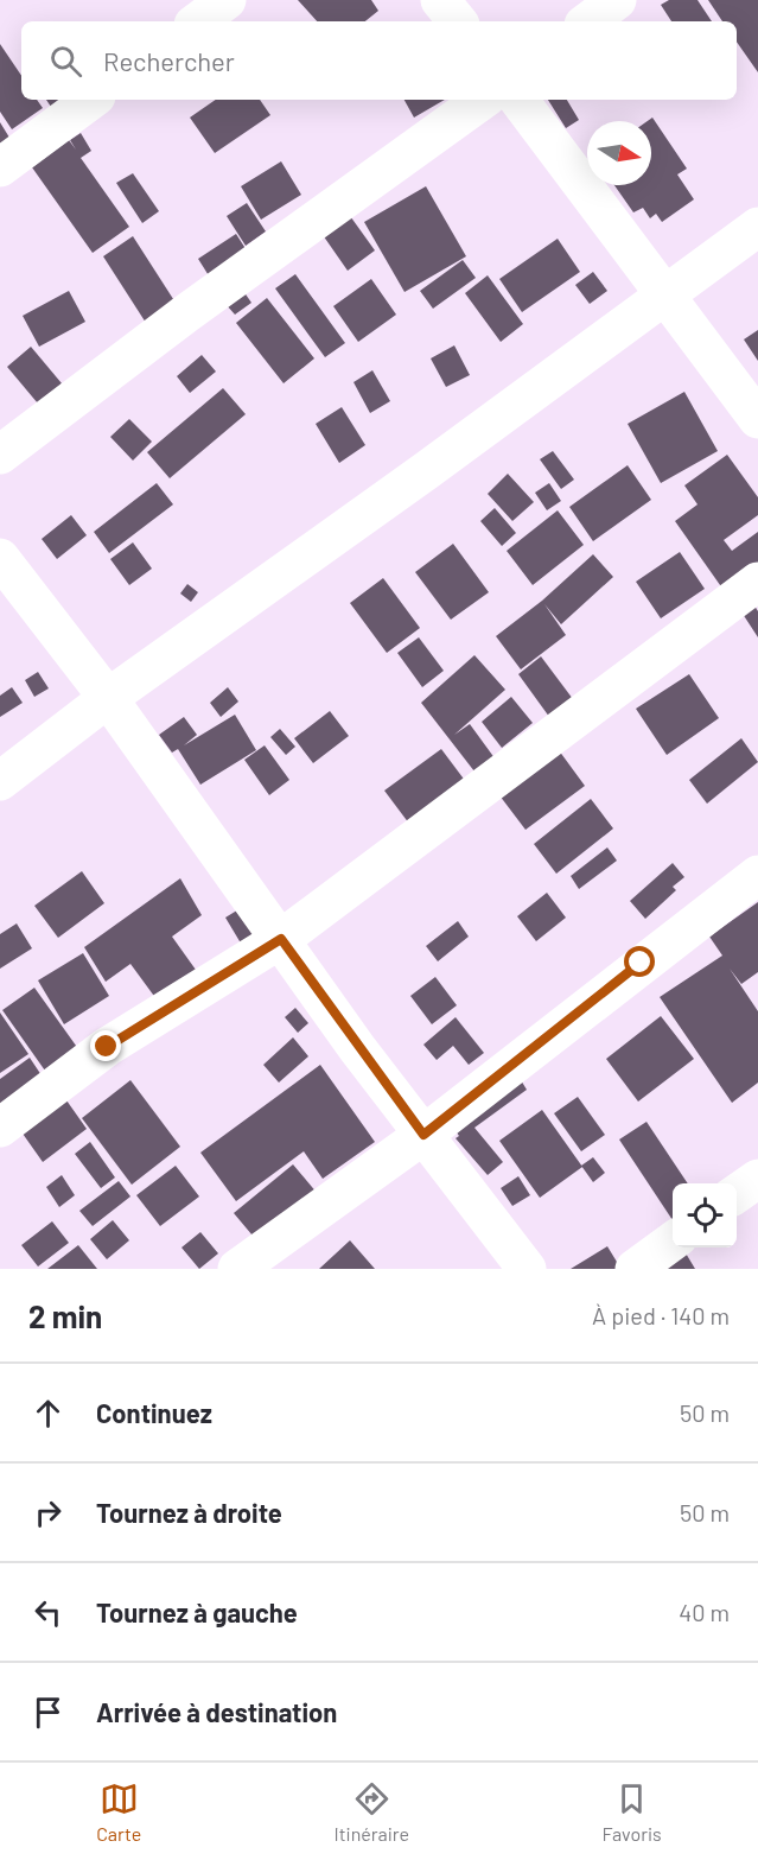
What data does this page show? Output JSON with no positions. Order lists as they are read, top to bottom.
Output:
{
  "north": "right",
  "page": {
    "search": "Rechercher",
    "heading": ["2 min", "À pied · 140 m"],
    "list": [
      ["Continuez", "50 m"],
      ["Tournez à droite", "50 m"],
      ["Tournez à gauche", "40 m"],
      "Arrivée à destination"
    ],
    "nav": ["Carte", "Itinéraire", "Favoris"]
  }
}
